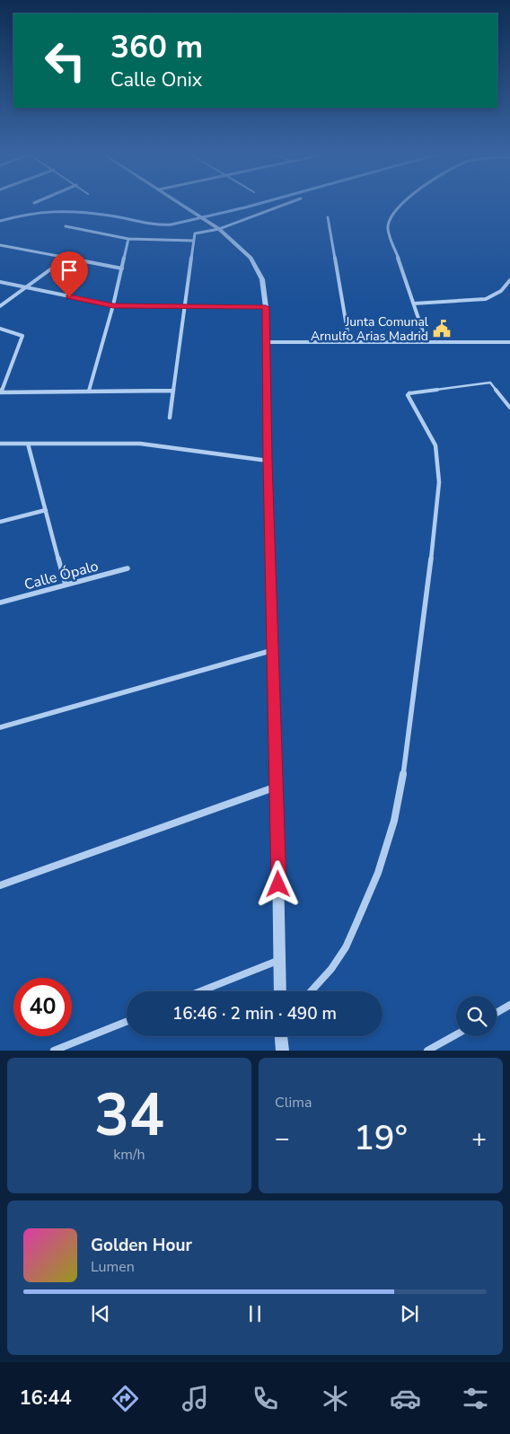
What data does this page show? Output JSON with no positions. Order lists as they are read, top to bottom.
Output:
{
  "streets": {
    "street": ["Calle Ópalo"]
  },
  "places": {
    "public building": ["Junta Comunal Arnulfo Arias Madrid"]
  },
  "page": {
    "turn": ["360 m", "Calle Onix"],
    "limit": "40",
    "trip": "16:46 · 2 min · 490 m",
    "tile": [
      ["34", "km/h"],
      "Clima"
    ],
    "heat": ["−", "19°", "+"],
    "song": ["Golden Hour", "Lumen"],
    "tabs": "16:44"
  }
}
